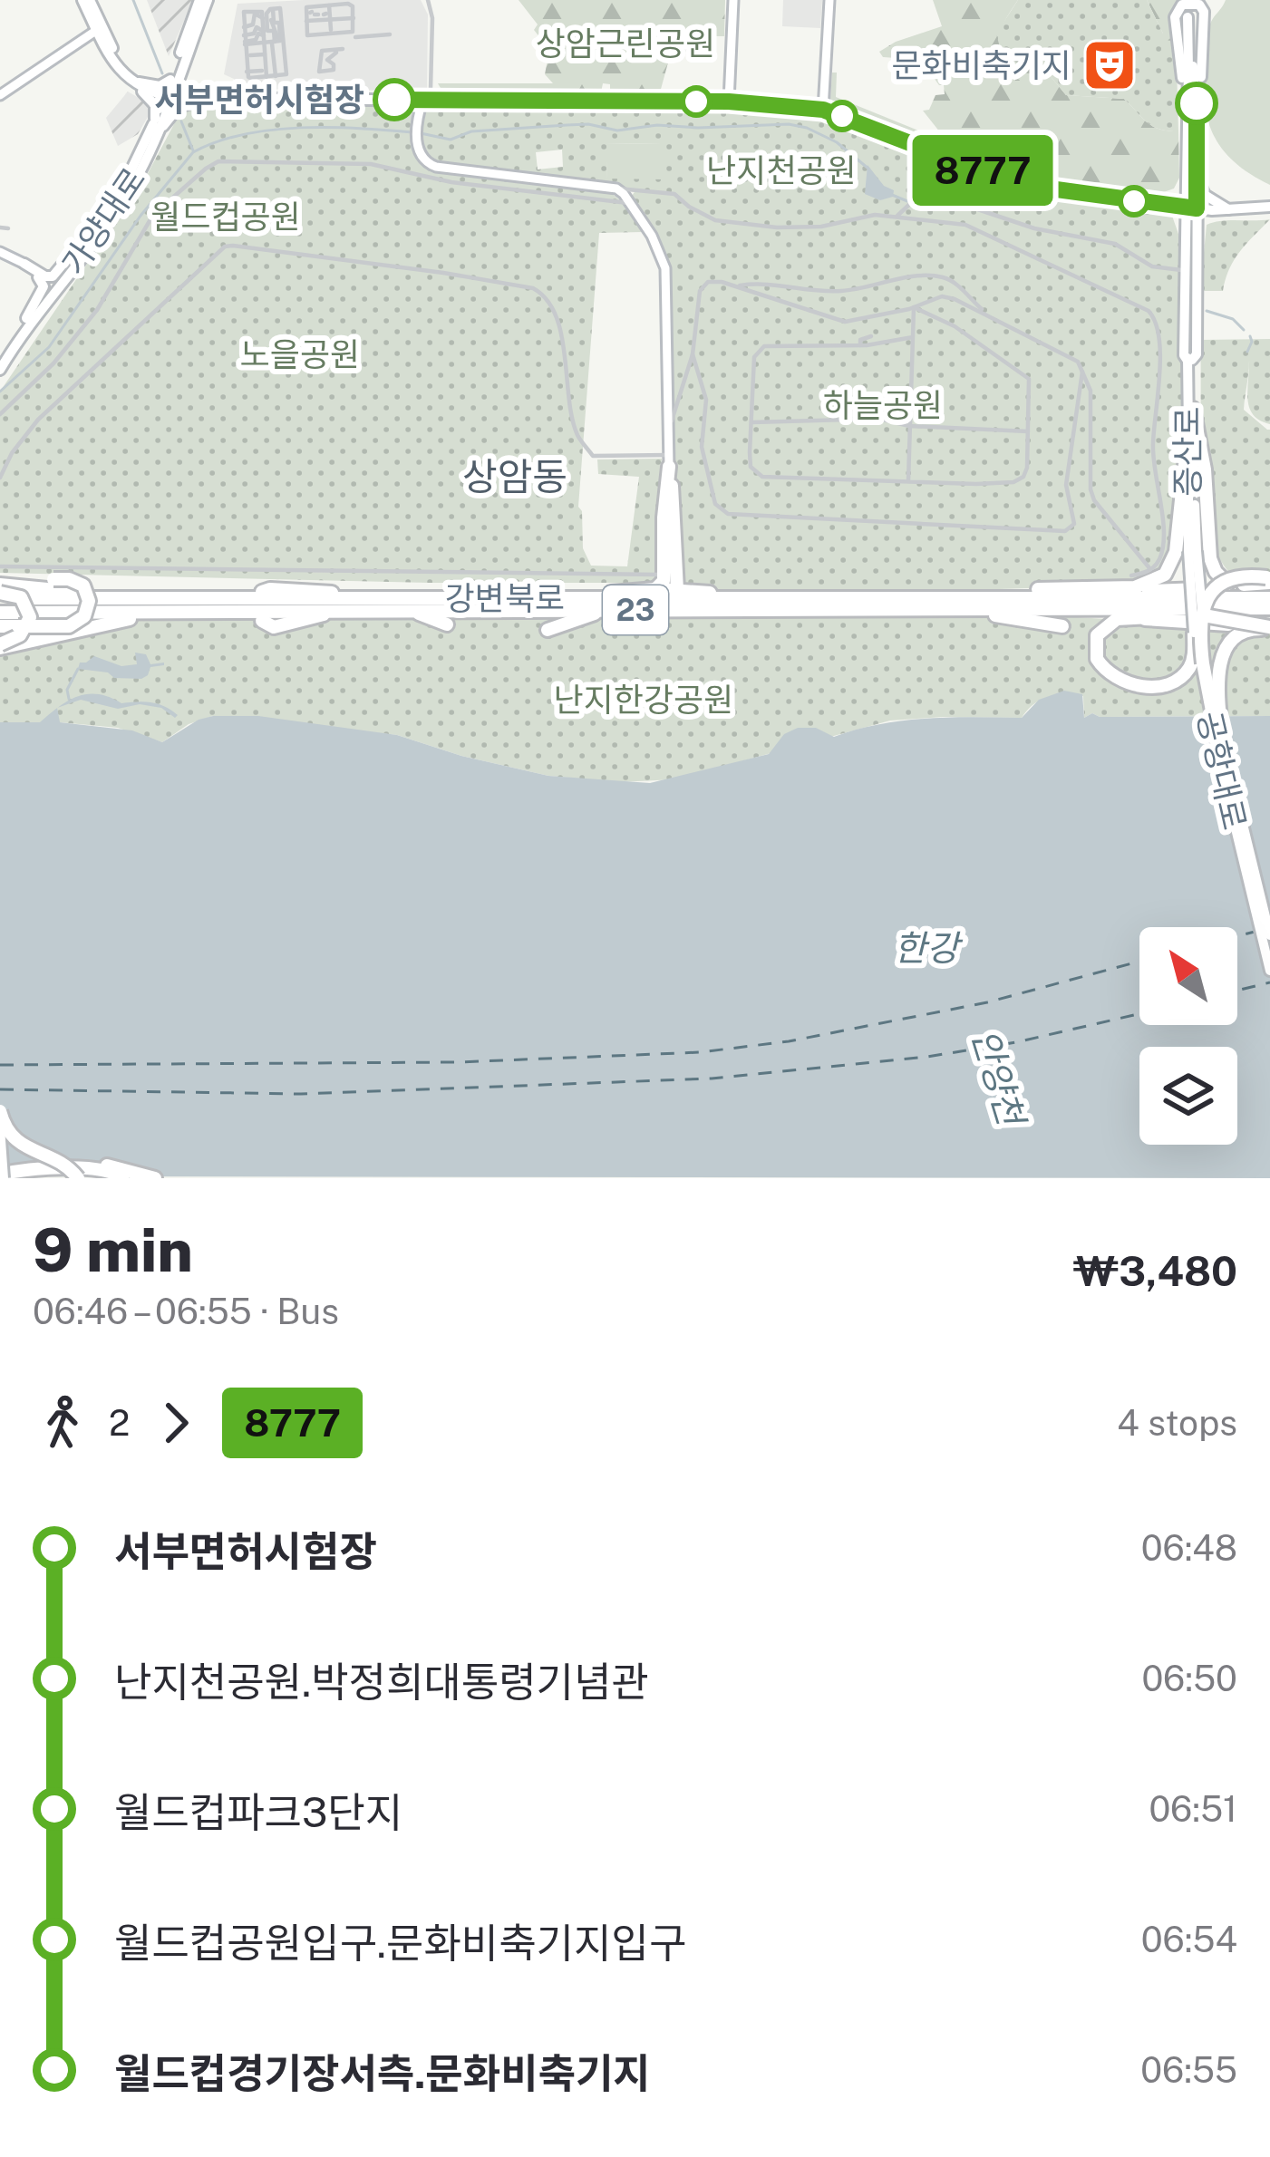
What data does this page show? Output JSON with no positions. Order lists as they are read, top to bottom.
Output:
{
  "streets": {
    "highway": ["강변북로", "23"],
    "main road": ["가양대로", "증산로", "공항대로"]
  },
  "crossings": [
    ["증산로", "공항대로"]
  ],
  "districts": ["상암동"],
  "water": ["한강", "안양천"],
  "parks": [
    "상암근린공원",
    "난지천공원",
    "월드컵공원",
    "노을공원",
    "하늘공원",
    "난지한강공원"
  ],
  "places": {
    "theatre": ["문화비축기지"],
    "other": ["서부면허시험장"]
  },
  "lines": ["bus line 8777"],
  "north": "top left",
  "page": {
    "on_map": "8777",
    "heading": ["9 min", "06:46 – 06:55 · Bus", "₩3,480"],
    "legs": ["2", "8777", "4 stops"],
    "list": [
      {
        "name": "서부면허시험장",
        "value": "06:48"
      },
      {
        "name": "난지천공원.박정희대통령기념관",
        "value": "06:50"
      },
      {
        "name": "월드컵파크3단지",
        "value": "06:51"
      },
      {
        "name": "월드컵공원입구.문화비축기지입구",
        "value": "06:54"
      },
      {
        "name": "월드컵경기장서측.문화비축기지",
        "value": "06:55"
      }
    ]
  }
}
